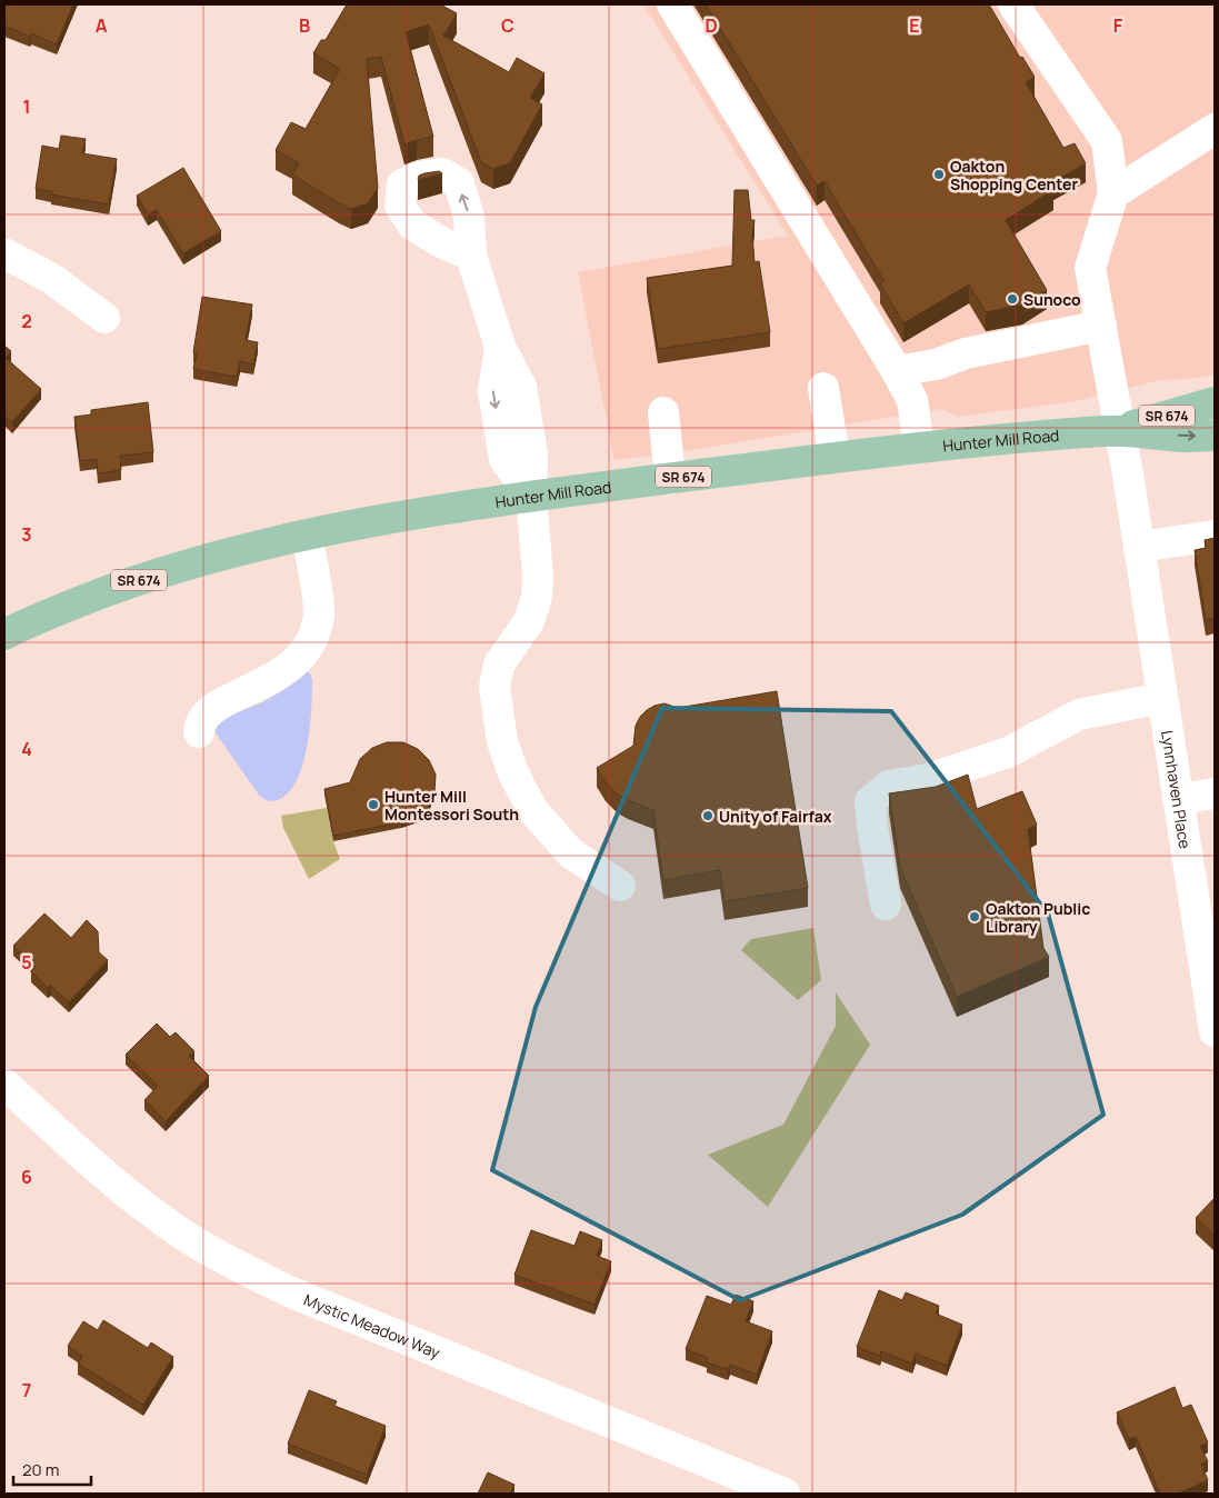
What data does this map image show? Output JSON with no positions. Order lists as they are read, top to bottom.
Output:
{
  "streets": {
    "main road": ["SR 674", "Hunter Mill Road"],
    "street": ["Lynnhaven Place", "Mystic Meadow Way"]
  },
  "crossings": [
    ["Hunter Mill Road", "Lynnhaven Place"]
  ],
  "places": [
    "Oakton Shopping Center",
    "Sunoco",
    "Hunter Mill Montessori South",
    "Unity of Fairfax",
    "Oakton Public Library"
  ],
  "scale_bar": "20 m",
  "grid": {
    "columns": [
      "A",
      "B",
      "C",
      "D",
      "E",
      "F"
    ],
    "rows": [
      "1",
      "2",
      "3",
      "4",
      "5",
      "6",
      "7"
    ]
  }
}
